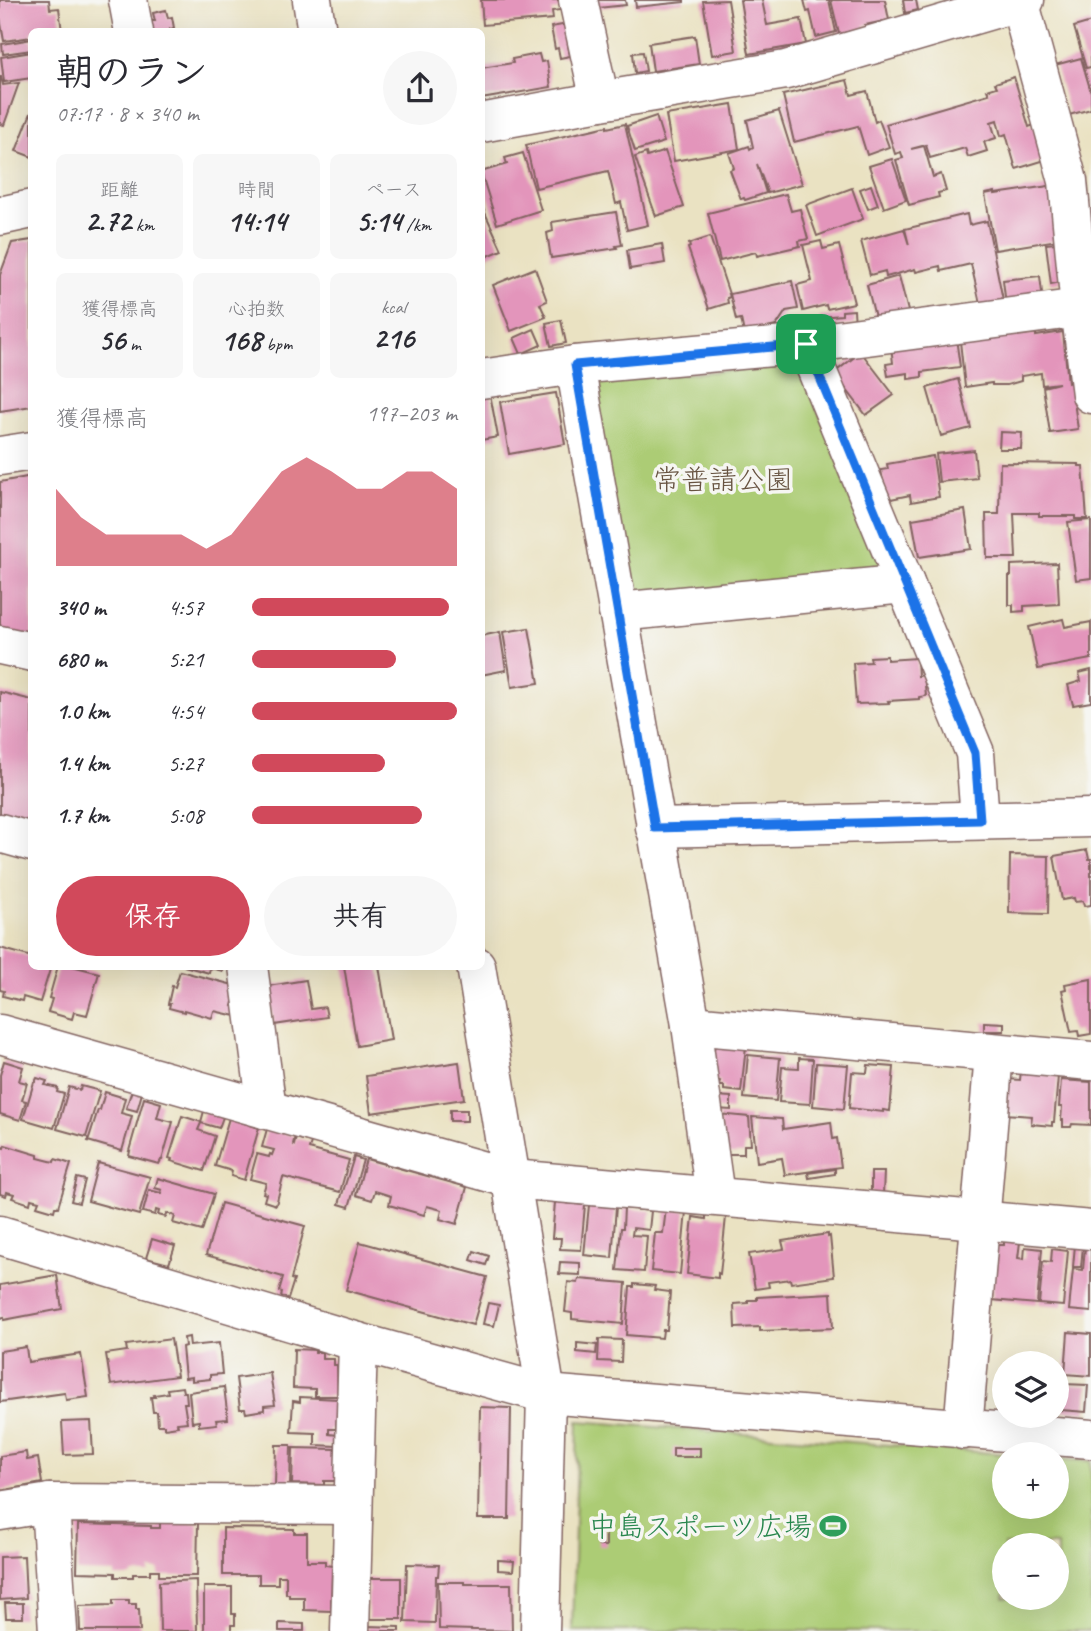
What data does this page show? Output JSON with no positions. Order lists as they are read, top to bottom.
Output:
{
  "parks": ["常普請公園"],
  "places": {
    "sports": ["中島スポーツ広場"]
  },
  "page": {
    "heading": ["朝のラン", "07:17 · 8 × 340 m"],
    "stats": [
      ["距離", "2.72 km"],
      ["時間", "14:14"],
      ["ペース", "5:14 /km"],
      ["獲得標高", "56 m"],
      ["心拍数", "168 bpm"],
      ["kcal", "216"]
    ],
    "chart": ["獲得標高", "197–203 m"],
    "list": [
      {
        "name": "340 m",
        "note": "4:57"
      },
      {
        "name": "680 m",
        "note": "5:21"
      },
      {
        "name": "1.0 km",
        "note": "4:54"
      },
      {
        "name": "1.4 km",
        "note": "5:27"
      },
      {
        "name": "1.7 km",
        "note": "5:08"
      }
    ],
    "buttons": ["保存", "共有"],
    "map_buttons": ["+", "−"]
  }
}
